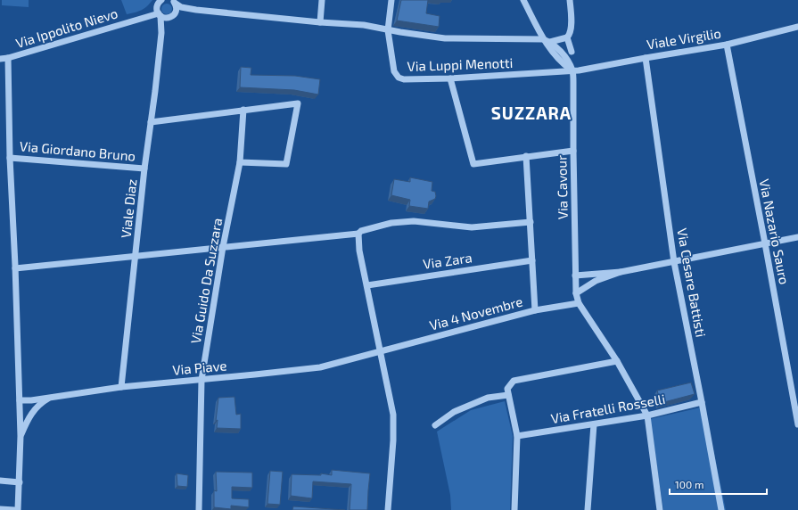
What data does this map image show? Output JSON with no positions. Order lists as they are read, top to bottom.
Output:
{
  "streets": {
    "street": [
      "Via Ippolito Nievo",
      "Viale Virgilio",
      "Via Luppi Menotti",
      "Via Giordano Bruno",
      "Via Cavour",
      "Viale Diaz",
      "Via Nazario Sauro",
      "Via Zara",
      "Via Guido Da Suzzara",
      "Via Cesare Battisti",
      "Via 4 Novembre",
      "Via Piave",
      "Via Fratelli Rosselli"
    ]
  },
  "crossings": [
    ["Via Ippolito Nievo", "Viale Diaz"],
    ["Viale Virgilio", "Via Luppi Menotti"],
    ["Viale Virgilio", "Via Cavour"],
    ["Viale Virgilio", "Via Nazario Sauro"],
    ["Viale Virgilio", "Via Cesare Battisti"],
    ["Via Luppi Menotti", "Via Cavour"],
    ["Via Giordano Bruno", "Viale Diaz"],
    ["Via Cavour", "Via 4 Novembre"],
    ["Via Cavour", "Via Fratelli Rosselli"],
    ["Viale Diaz", "Via Piave"],
    ["Via Guido Da Suzzara", "Via Piave"],
    ["Via Cesare Battisti", "Via Fratelli Rosselli"],
    ["Via 4 Novembre", "Via Piave"],
    ["Via 4 Novembre", "Via Fratelli Rosselli"]
  ],
  "districts": ["SUZZARA"],
  "scale_bar": "100 m"
}
